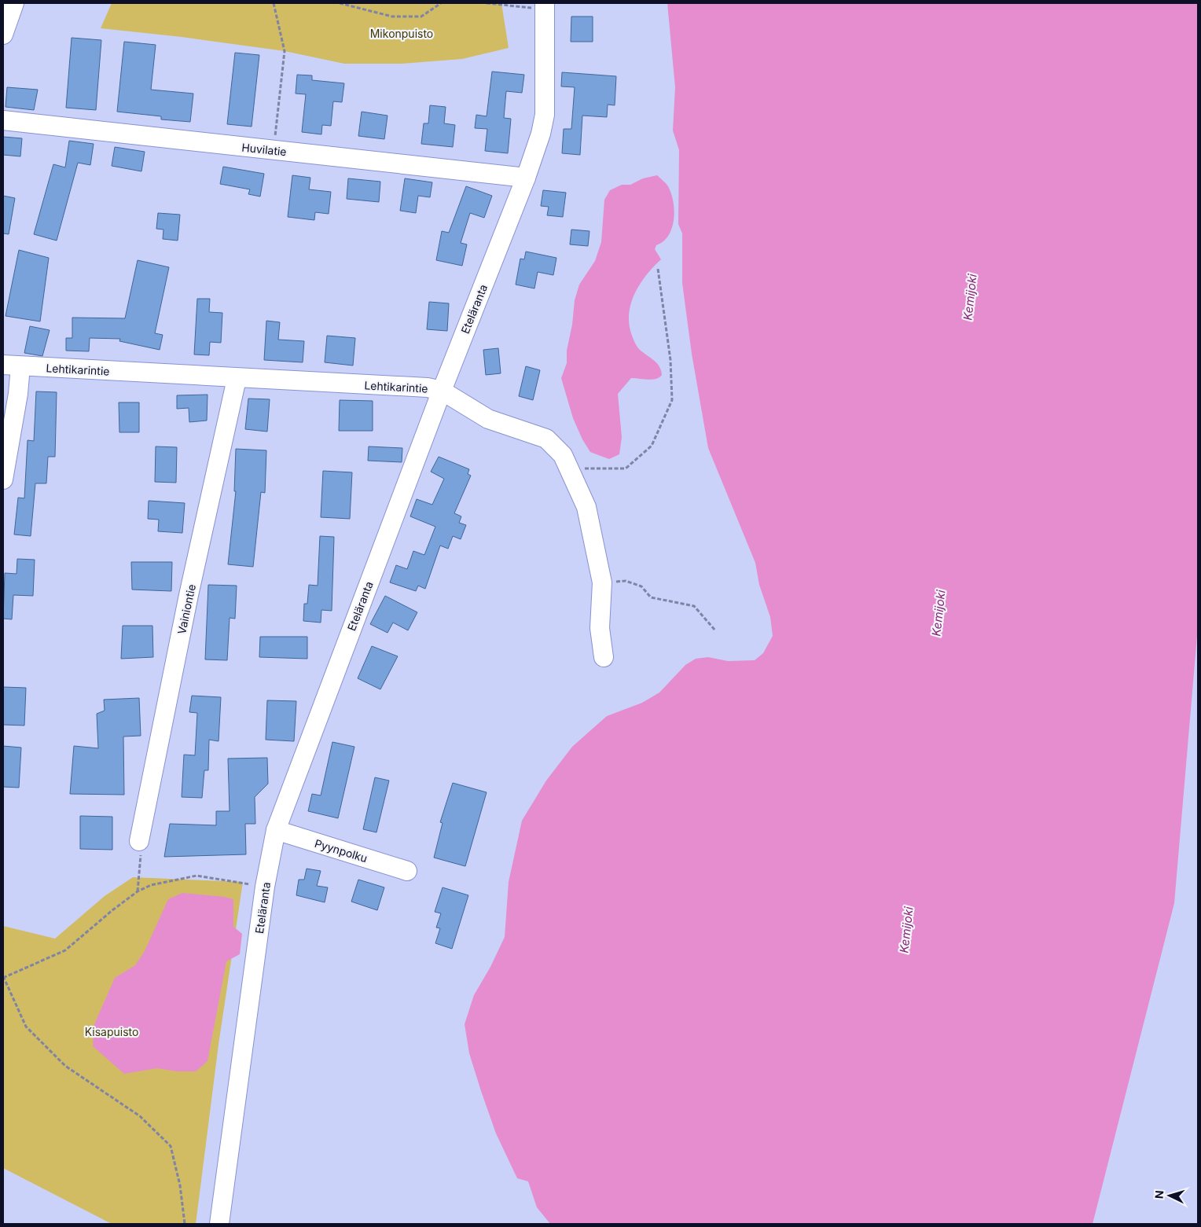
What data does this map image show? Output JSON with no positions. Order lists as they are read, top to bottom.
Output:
{
  "streets": {
    "street": [
      "Huvilatie",
      "Eteläranta",
      "Lehtikarintie",
      "Vainiontie",
      "Pyynpolku"
    ]
  },
  "crossings": [
    ["Huvilatie", "Eteläranta"],
    ["Eteläranta", "Lehtikarintie"],
    ["Eteläranta", "Pyynpolku"],
    ["Lehtikarintie", "Vainiontie"]
  ],
  "water": ["Kemijoki"],
  "parks": ["Mikonpuisto", "Kisapuisto"],
  "north": "left"
}
